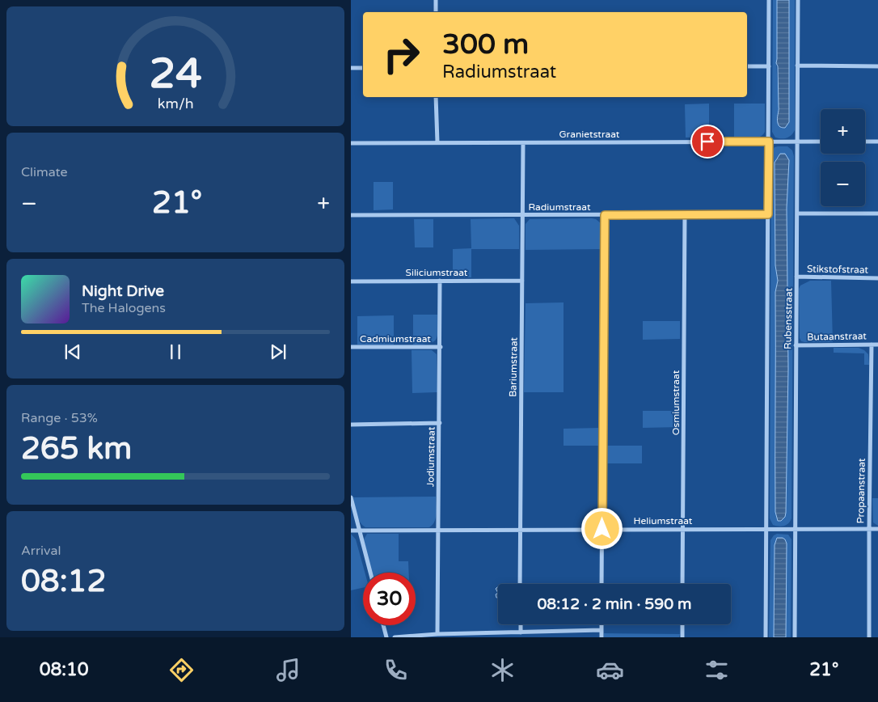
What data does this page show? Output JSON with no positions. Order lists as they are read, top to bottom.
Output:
{
  "streets": {
    "street": [
      "Granietstraat",
      "Radiumstraat",
      "Stikstofstraat",
      "Siliciumstraat",
      "Rubensstraat",
      "Butaanstraat",
      "Cadmiumstraat",
      "Bariumstraat",
      "Osmiumstraat",
      "Jodiumstraat",
      "Propaanstraat",
      "Heliumstraat"
    ]
  },
  "crossings": [
    ["Granietstraat", "Rubensstraat"],
    ["Granietstraat", "Bariumstraat"],
    ["Radiumstraat", "Rubensstraat"],
    ["Radiumstraat", "Bariumstraat"],
    ["Radiumstraat", "Osmiumstraat"],
    ["Stikstofstraat", "Rubensstraat"],
    ["Siliciumstraat", "Bariumstraat"],
    ["Siliciumstraat", "Jodiumstraat"],
    ["Rubensstraat", "Butaanstraat"],
    ["Rubensstraat", "Heliumstraat"],
    ["Butaanstraat", "Propaanstraat"],
    ["Cadmiumstraat", "Jodiumstraat"],
    ["Bariumstraat", "Heliumstraat"],
    ["Osmiumstraat", "Heliumstraat"],
    ["Jodiumstraat", "Heliumstraat"],
    ["Propaanstraat", "Heliumstraat"]
  ],
  "page": {
    "turn": ["300 m", "Radiumstraat"],
    "map_buttons": ["+", "−"],
    "tile": [
      "Climate",
      ["Range · 53%", "265 km"],
      ["Arrival", "08:12"]
    ],
    "heat": ["−", "21°", "+"],
    "song": ["Night Drive", "The Halogens"],
    "limit": "30",
    "trip": "08:12 · 2 min · 590 m",
    "tabs": ["08:10", "21°"],
    "gauge": ["24", "km/h"]
  }
}
